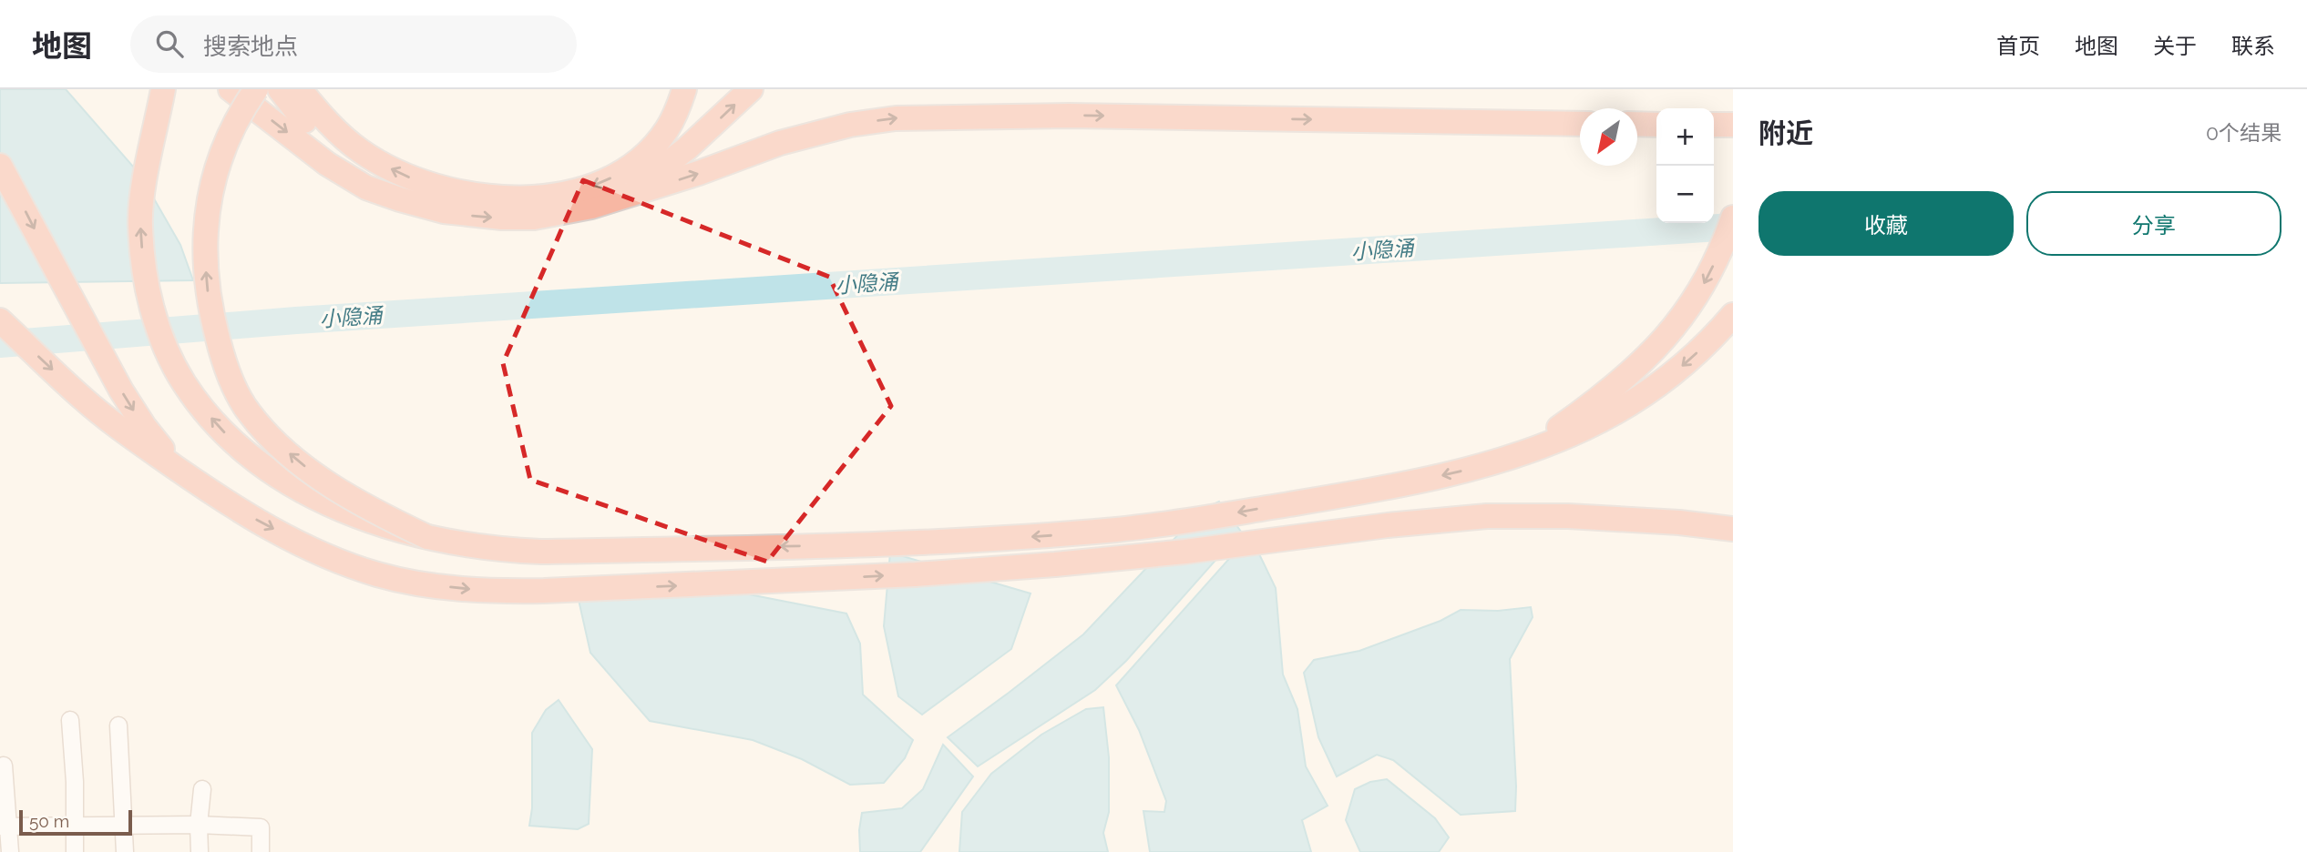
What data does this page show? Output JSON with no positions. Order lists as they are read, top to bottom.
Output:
{
  "water": ["小隐涌"],
  "scale_bar": "50 m",
  "north": "bottom left",
  "page": {
    "header": "地图",
    "search": "搜索地点",
    "nav": [
      "首页",
      "地图",
      "关于",
      "联系"
    ],
    "heading": ["附近", "0个结果"],
    "map_buttons": ["+", "−"],
    "buttons": ["收藏", "分享"],
    "scale": "50 m"
  }
}
